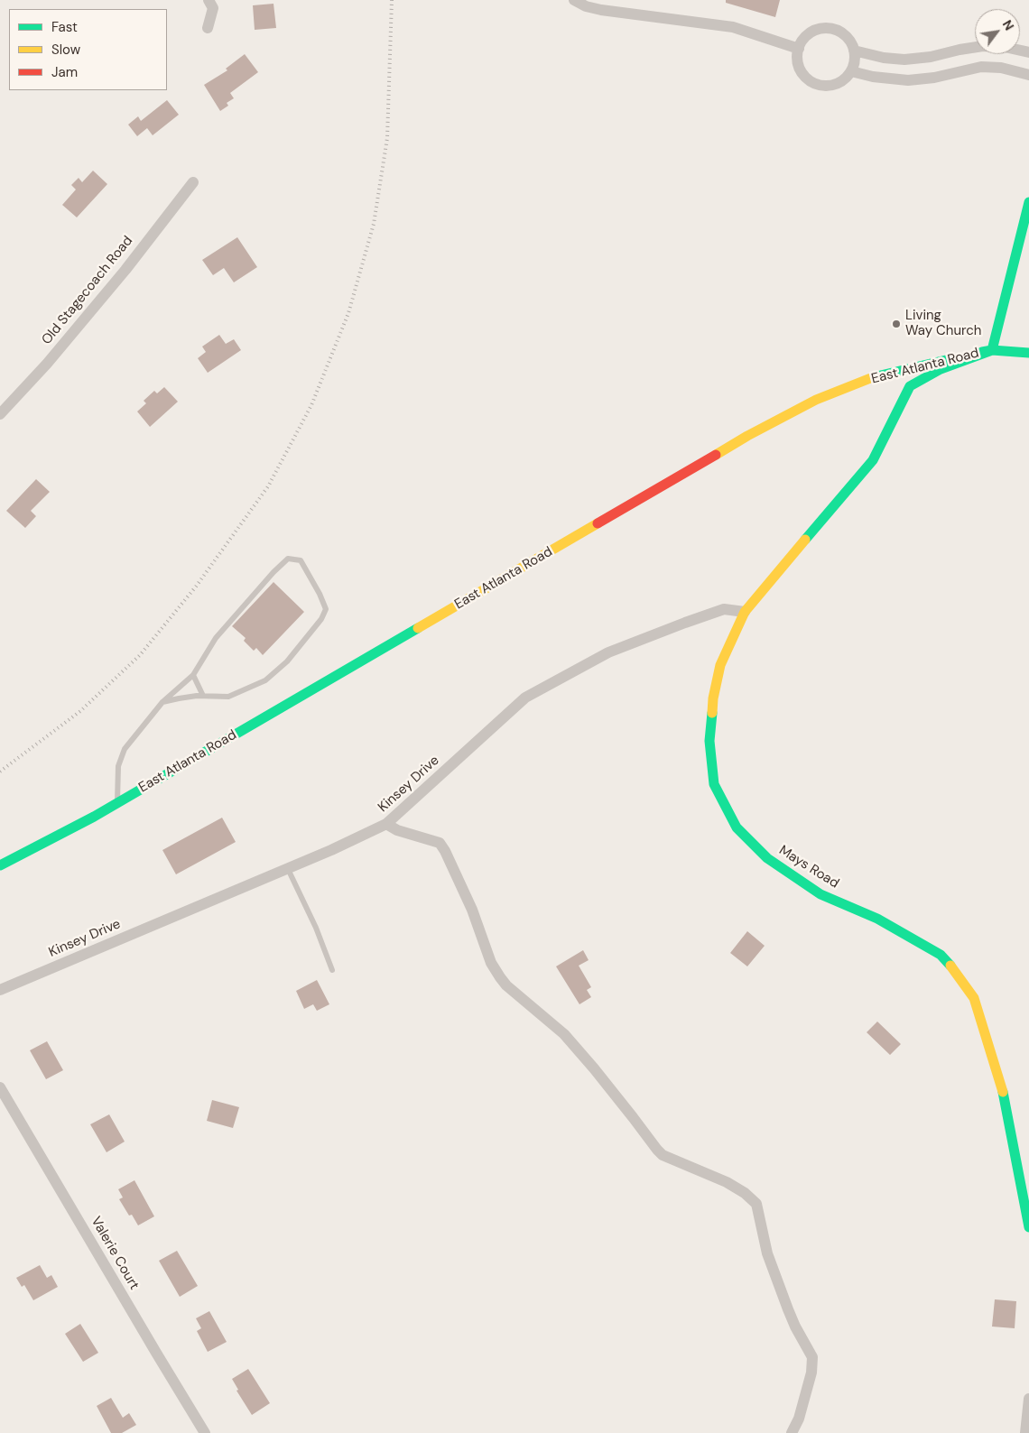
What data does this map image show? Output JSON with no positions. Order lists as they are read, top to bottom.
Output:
{
  "streets": {
    "street": [
      "Old Stagecoach Road",
      "East Atlanta Road",
      "Kinsey Drive",
      "Mays Road",
      "Valerie Court"
    ]
  },
  "crossings": [
    ["East Atlanta Road", "Mays Road"],
    ["Kinsey Drive", "Mays Road"]
  ],
  "places": ["Living Way Church"],
  "legend": ["Fast", "Slow", "Jam"],
  "north": "top right"
}
